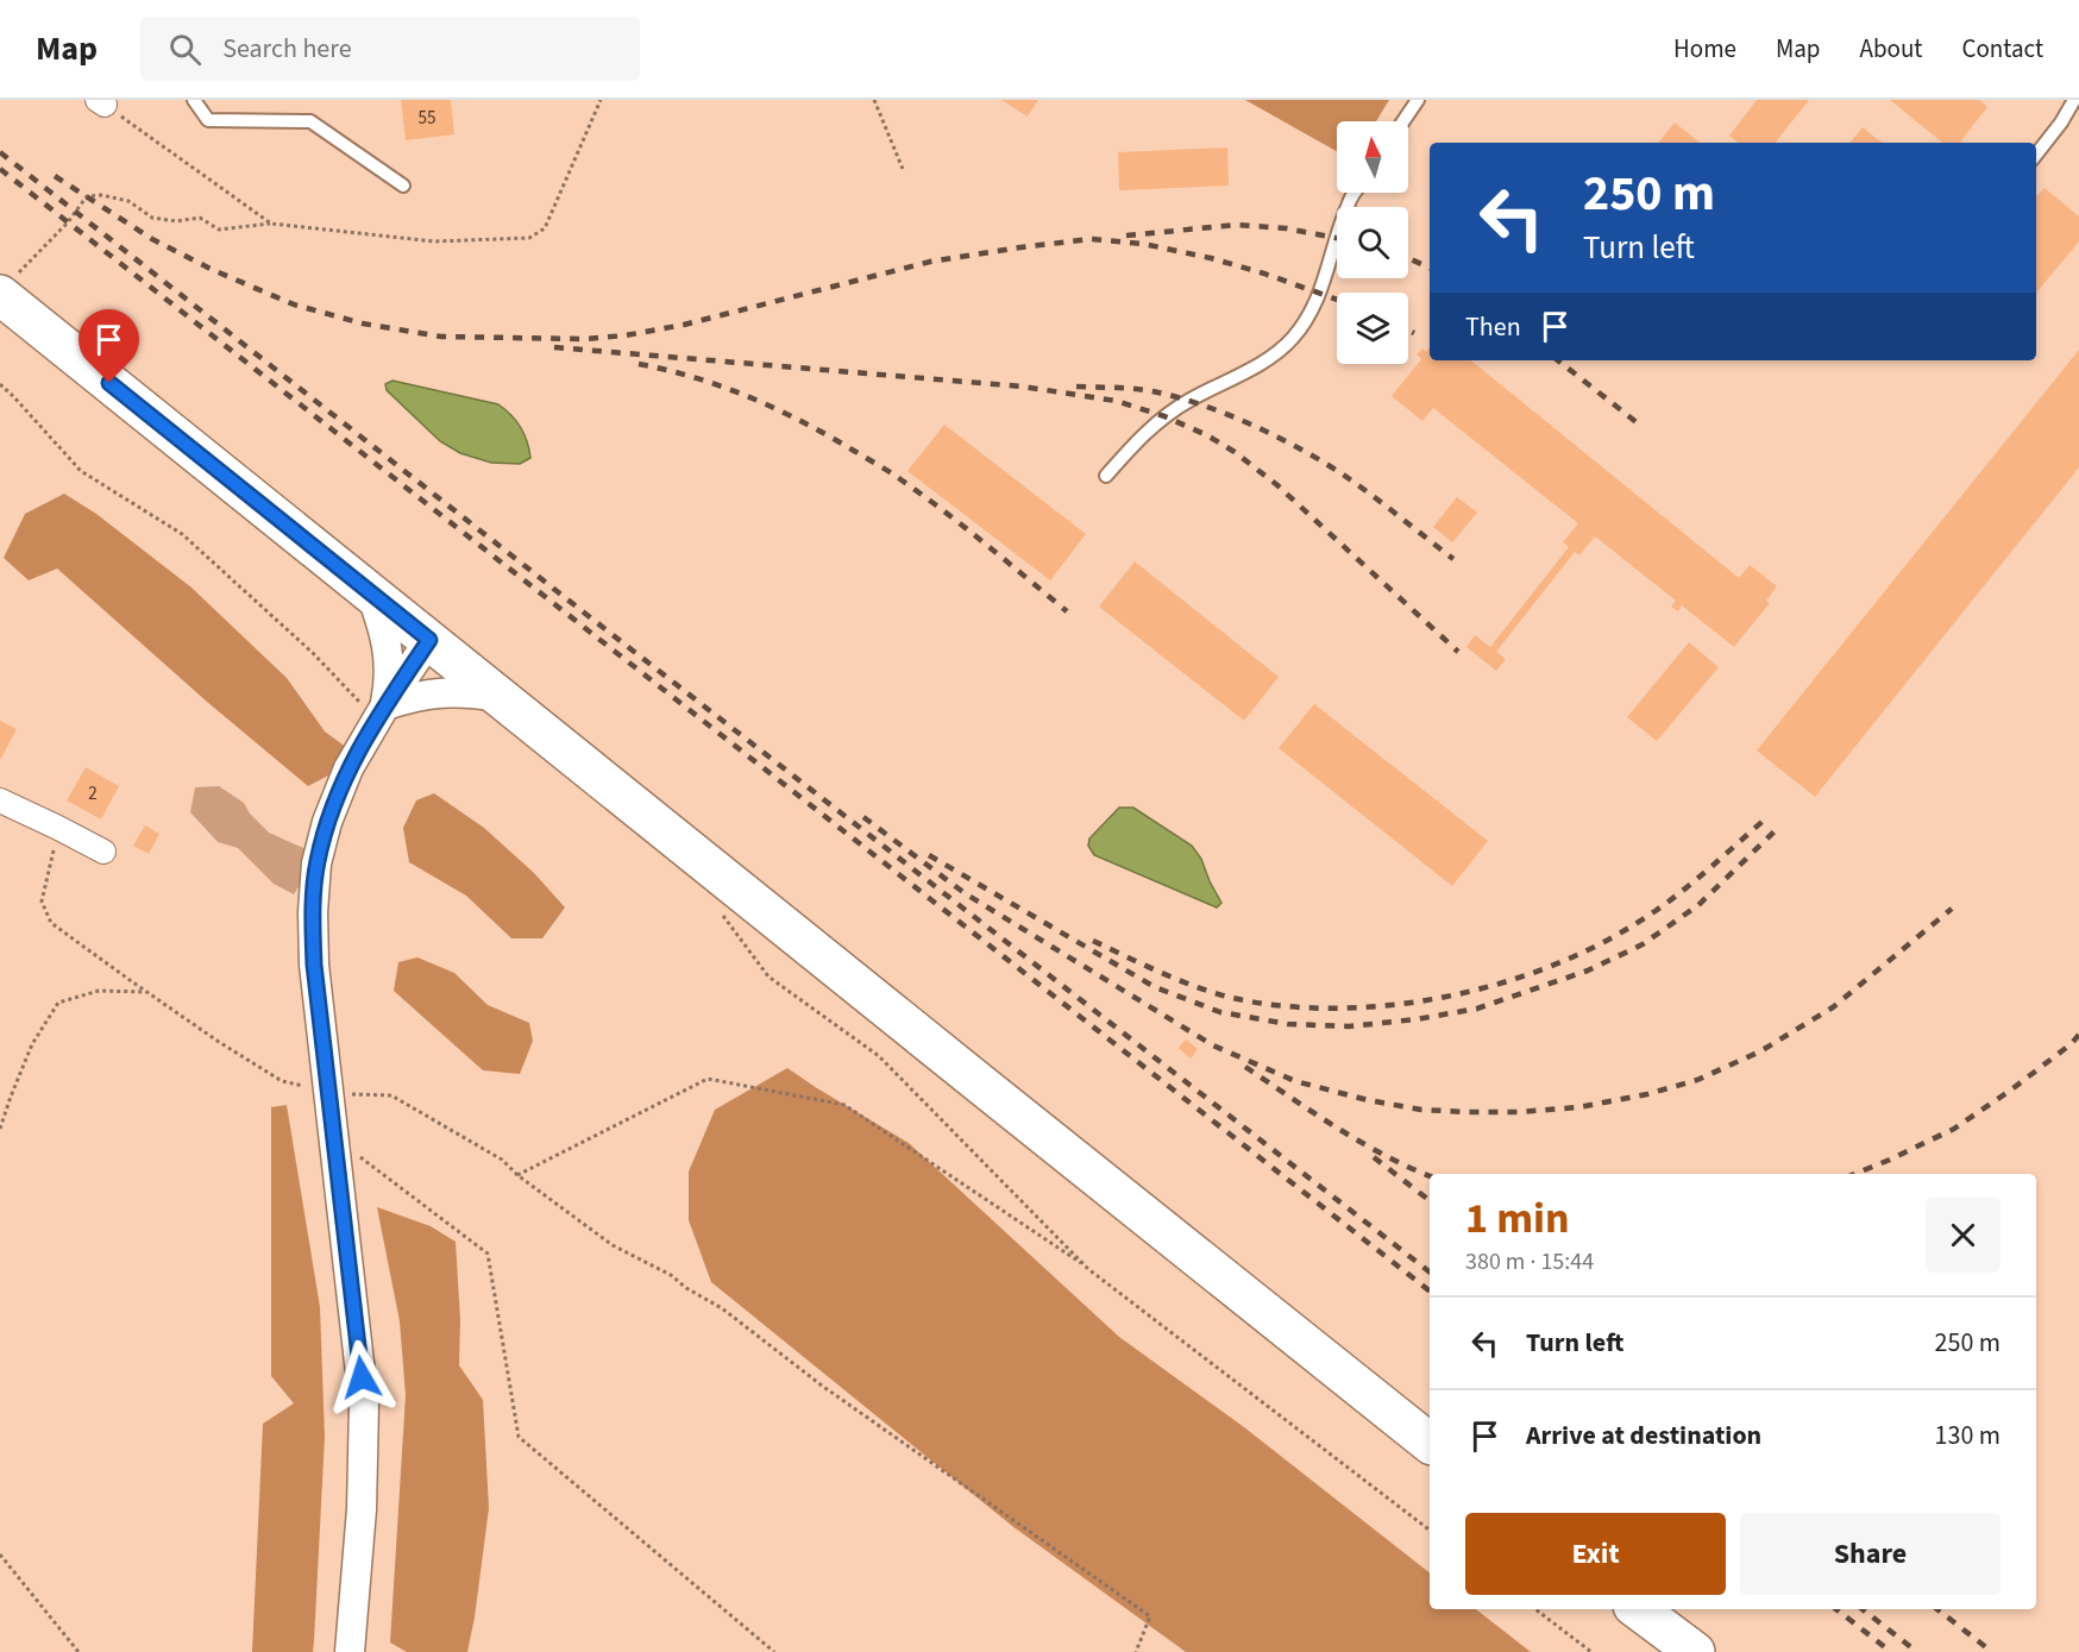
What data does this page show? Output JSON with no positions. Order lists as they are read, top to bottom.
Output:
{
  "house_numbers": ["55", "2"],
  "north": "top",
  "page": {
    "header": "Map",
    "search": "Search here",
    "nav": [
      "Home",
      "Map",
      "About",
      "Contact"
    ],
    "turn": ["250 m", "Turn left"],
    "then": "Then",
    "heading": ["1 min", "380 m · 15:44"],
    "list": [
      {
        "name": "Turn left",
        "value": "250 m"
      },
      {
        "name": "Arrive at destination",
        "value": "130 m"
      }
    ],
    "buttons": ["Exit", "Share"]
  }
}
